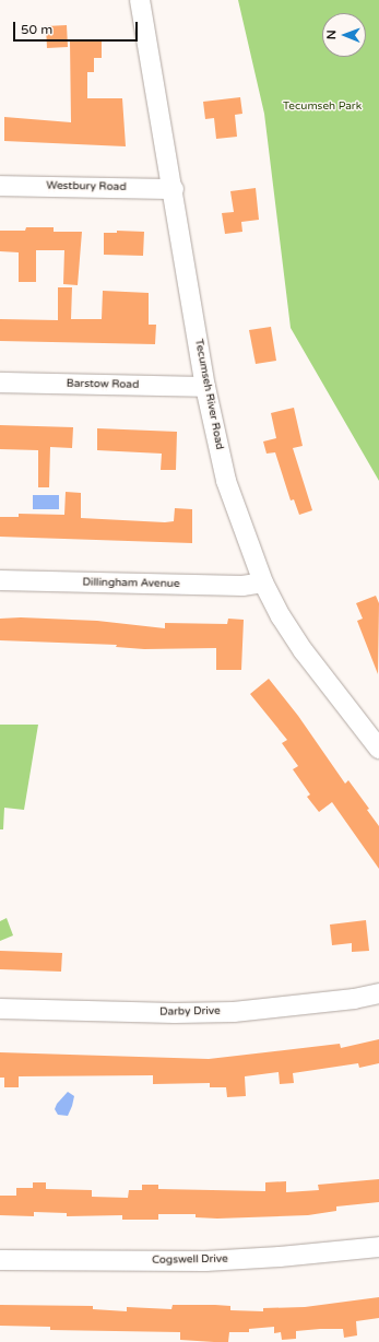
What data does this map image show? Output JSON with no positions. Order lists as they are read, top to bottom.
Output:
{
  "streets": {
    "street": [
      "Westbury Road",
      "Barstow Road",
      "Tecumseh River Road",
      "Dillingham Avenue",
      "Darby Drive",
      "Cogswell Drive"
    ]
  },
  "crossings": [
    ["Westbury Road", "Tecumseh River Road"],
    ["Barstow Road", "Tecumseh River Road"],
    ["Tecumseh River Road", "Dillingham Avenue"]
  ],
  "parks": ["Tecumseh Park"],
  "scale_bar": "50 m",
  "north": "left"
}
